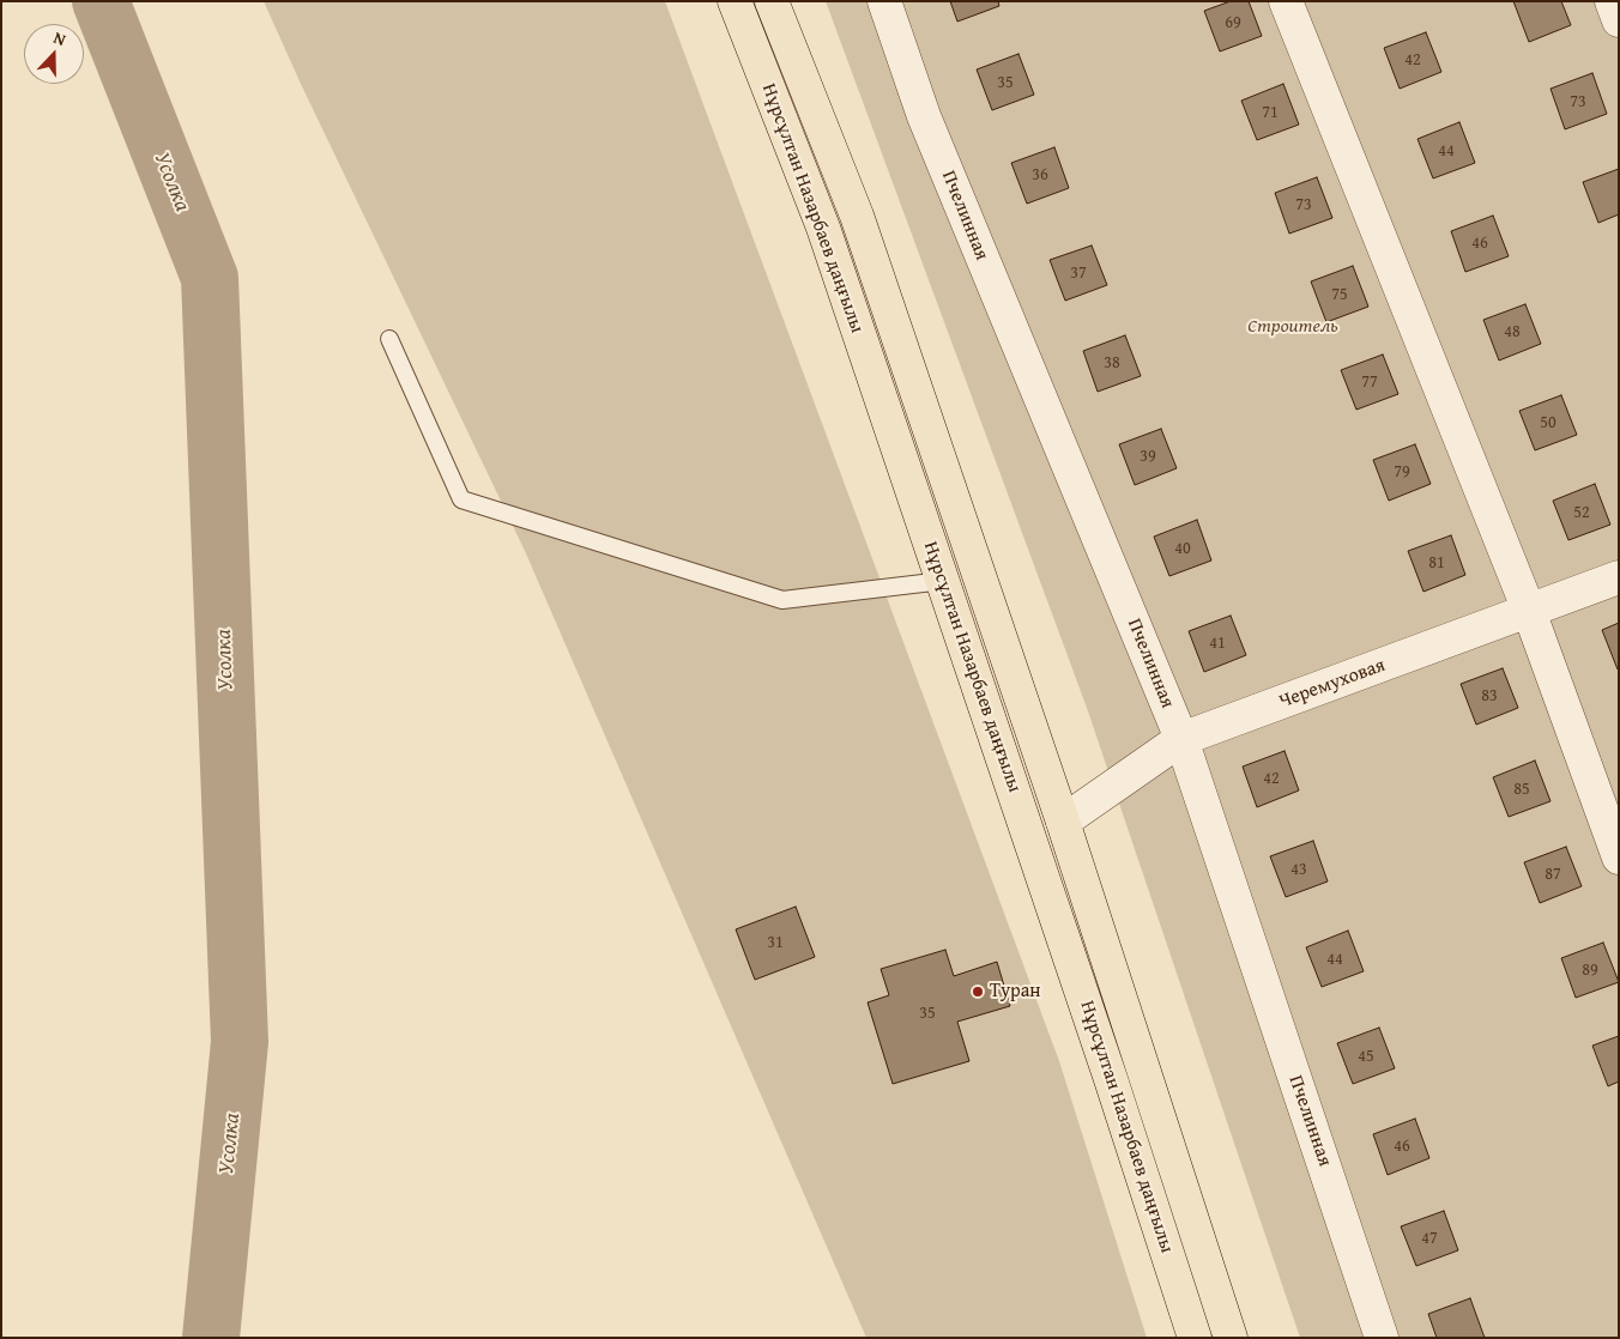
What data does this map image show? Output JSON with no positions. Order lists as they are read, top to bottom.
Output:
{
  "streets": {
    "main road": ["Нұрсұлтан Назарбаев даңғылы"],
    "street": ["Пчелинная", "Черемуховая"]
  },
  "crossings": [
    ["Нұрсұлтан Назарбаев даңғылы", "Черемуховая"],
    ["Пчелинная", "Черемуховая"]
  ],
  "water": ["Усолка"],
  "parks": ["Строитель"],
  "places": ["Туран"],
  "house_numbers": [
    "69",
    "42",
    "35",
    "73",
    "71",
    "44",
    "36",
    "73",
    "46",
    "37",
    "75",
    "48",
    "38",
    "77",
    "50",
    "39",
    "79",
    "52",
    "40",
    "81",
    "41",
    "83",
    "42",
    "85",
    "43",
    "87",
    "31",
    "44",
    "89",
    "35",
    "45",
    "46",
    "47"
  ],
  "north": "top"
}
